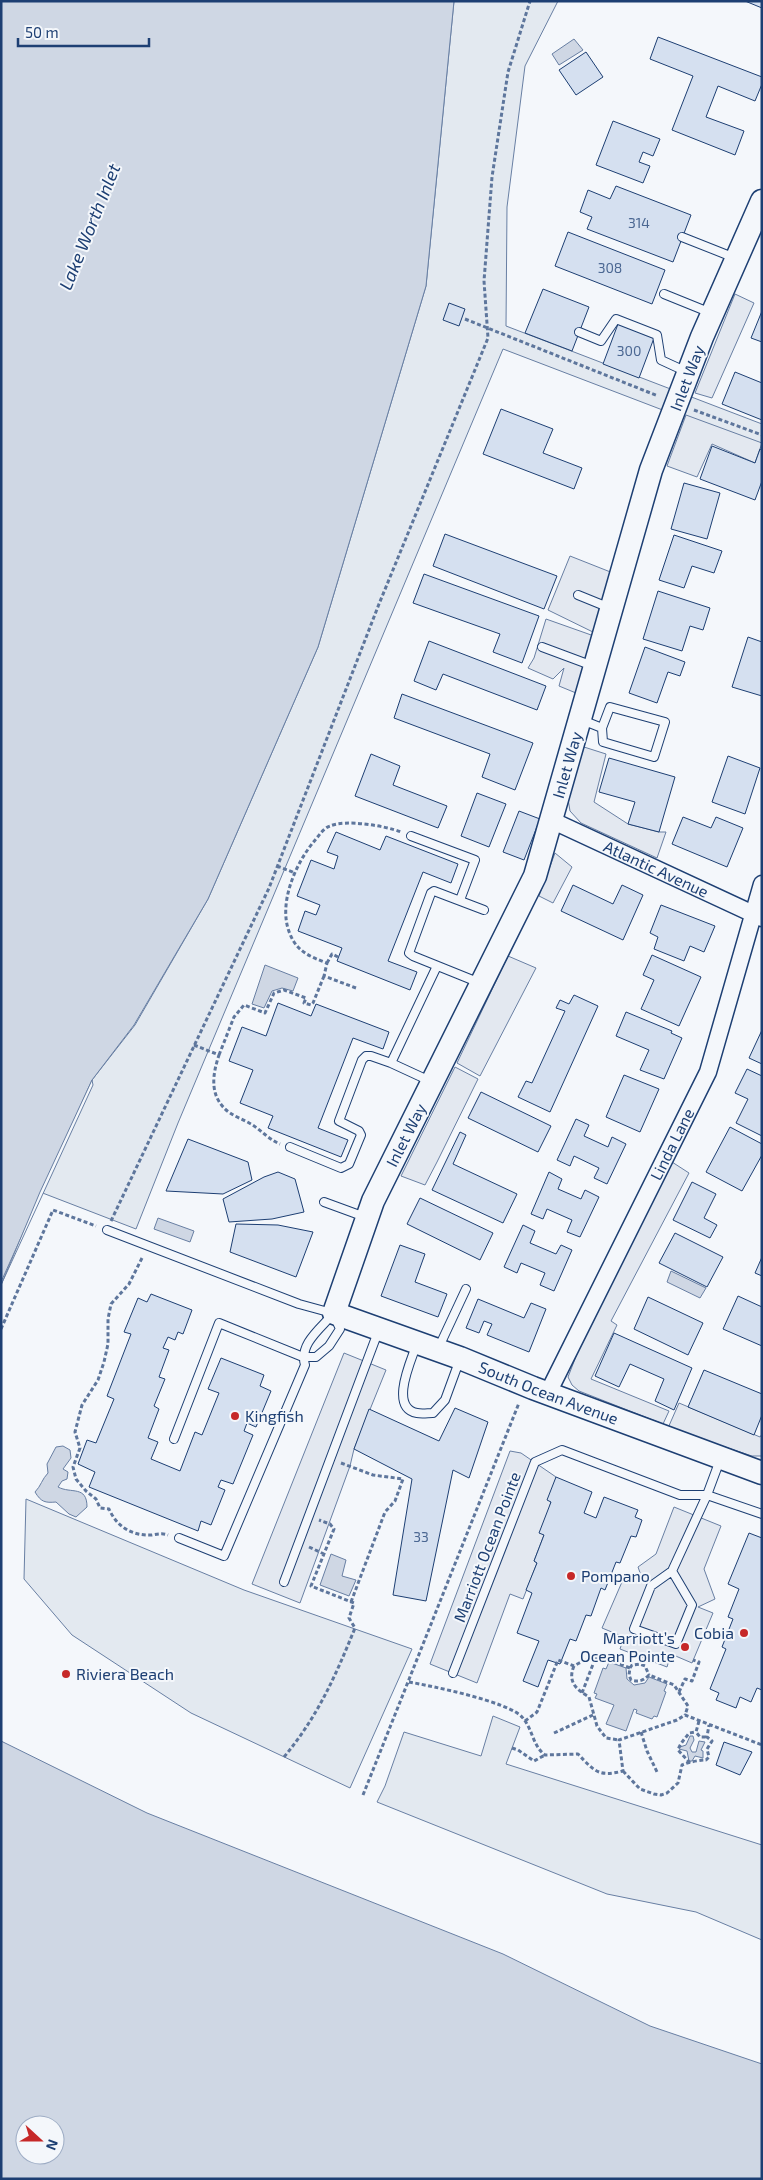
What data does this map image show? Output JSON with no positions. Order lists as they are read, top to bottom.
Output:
{
  "streets": {
    "street": [
      "Inlet Way",
      "Atlantic Avenue",
      "Linda Lane",
      "South Ocean Avenue"
    ],
    "lane": ["Marriott Ocean Pointe"]
  },
  "crossings": [
    ["Inlet Way", "Atlantic Avenue"],
    ["Inlet Way", "South Ocean Avenue"],
    ["Atlantic Avenue", "Linda Lane"],
    ["Linda Lane", "South Ocean Avenue"]
  ],
  "water": ["Lake Worth Inlet"],
  "places": [
    "Kingfish",
    "Pompano",
    "Cobia",
    "Marriott’s Ocean Pointe",
    "Riviera Beach"
  ],
  "house_numbers": [
    "314",
    "308",
    "300",
    "33"
  ],
  "scale_bar": "50 m",
  "north": "right"
}
